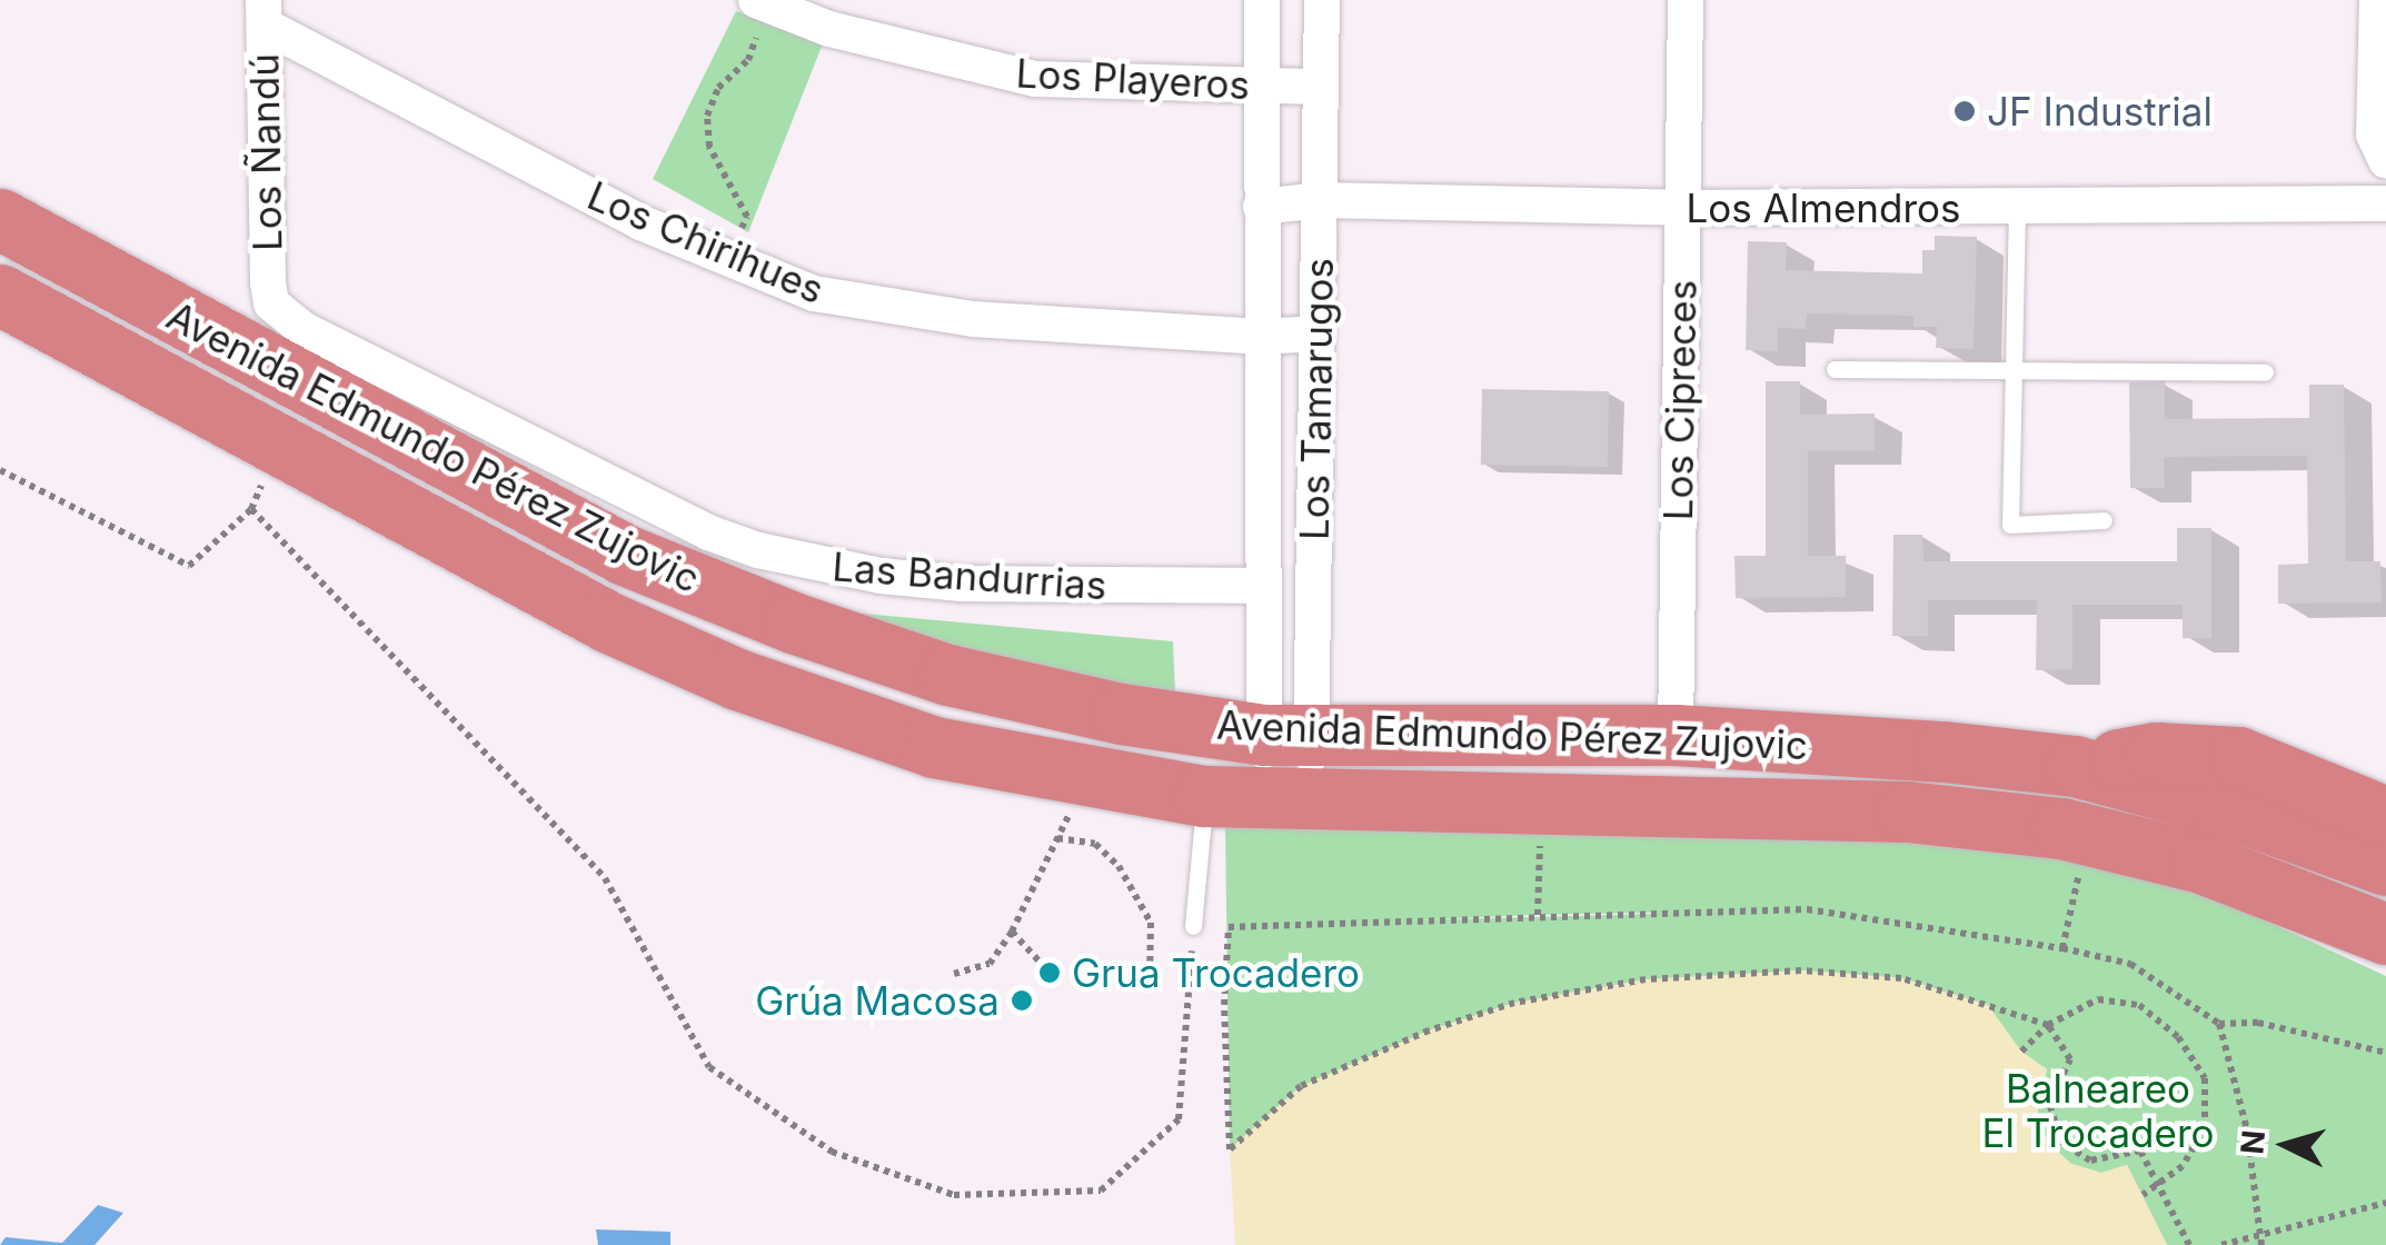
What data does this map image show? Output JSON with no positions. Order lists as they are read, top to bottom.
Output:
{
  "streets": {
    "highway": ["Avenida Edmundo Pérez Zujovic"],
    "street": [
      "Los Playeros",
      "Los Ñandú",
      "Los Almendros",
      "Los Chirihues",
      "Los Tamarugos",
      "Los Cipreces",
      "Las Bandurrias"
    ]
  },
  "crossings": [
    ["Los Playeros", "Los Tamarugos"],
    ["Los Ñandú", "Los Chirihues"],
    ["Los Ñandú", "Las Bandurrias"],
    ["Los Almendros", "Los Tamarugos"],
    ["Los Almendros", "Los Cipreces"],
    ["Los Chirihues", "Los Tamarugos"],
    ["Los Tamarugos", "Avenida Edmundo Pérez Zujovic"],
    ["Los Tamarugos", "Las Bandurrias"],
    ["Los Cipreces", "Avenida Edmundo Pérez Zujovic"]
  ],
  "parks": ["Balneareo El Trocadero"],
  "places": ["JF Industrial", "Grua Trocadero", "Grúa Macosa"],
  "north": "left"
}
